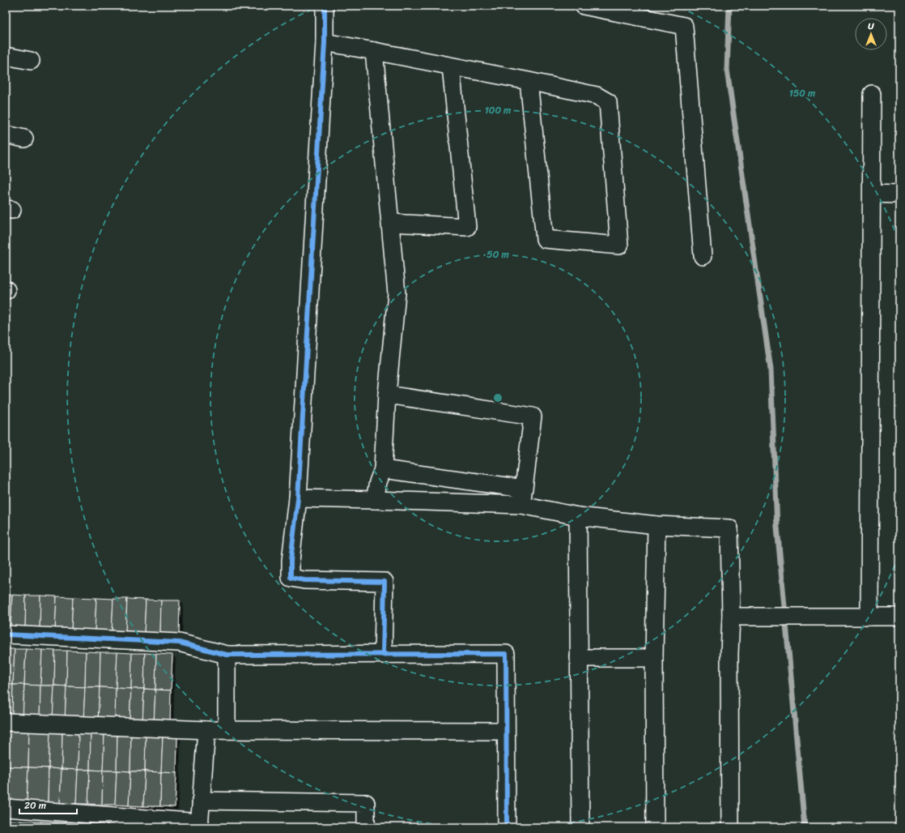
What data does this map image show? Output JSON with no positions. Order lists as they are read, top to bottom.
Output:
{
  "scale_bar": "20 m",
  "north": "top",
  "rings": ["150 m", "100 m", "50 m"]
}
